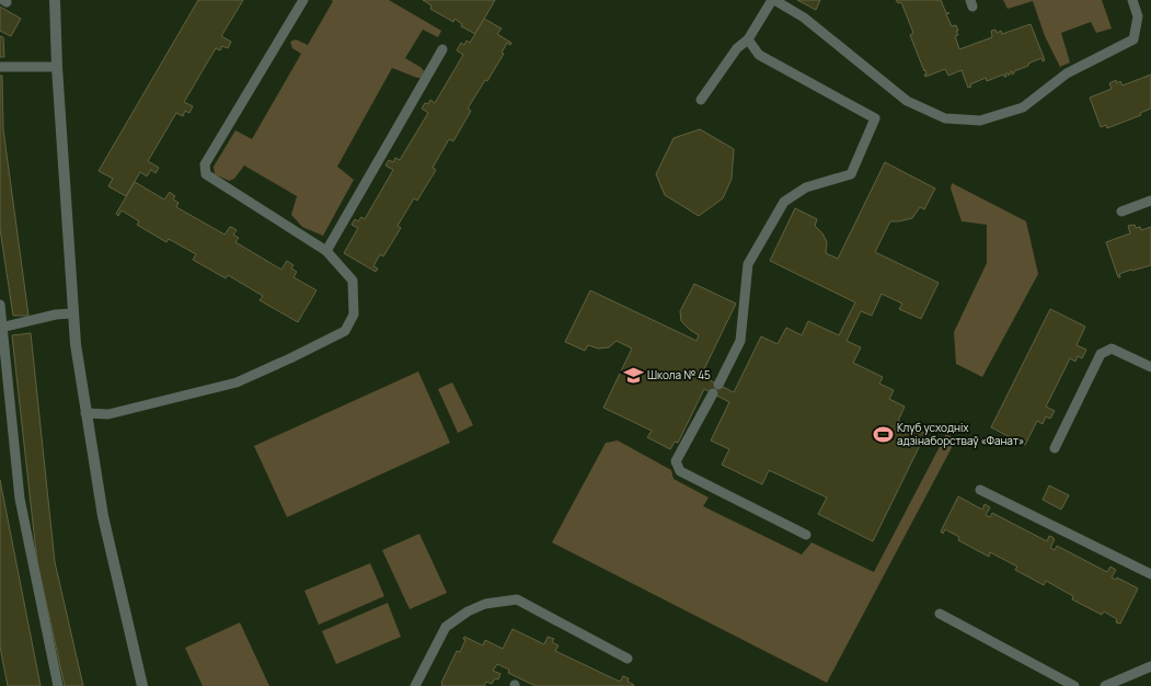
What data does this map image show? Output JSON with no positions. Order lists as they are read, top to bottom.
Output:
{
  "places": {
    "school or university": ["Школа № 45"],
    "sports": ["Клуб усходніх адзінаборстваў «Фанат»"]
  }
}
